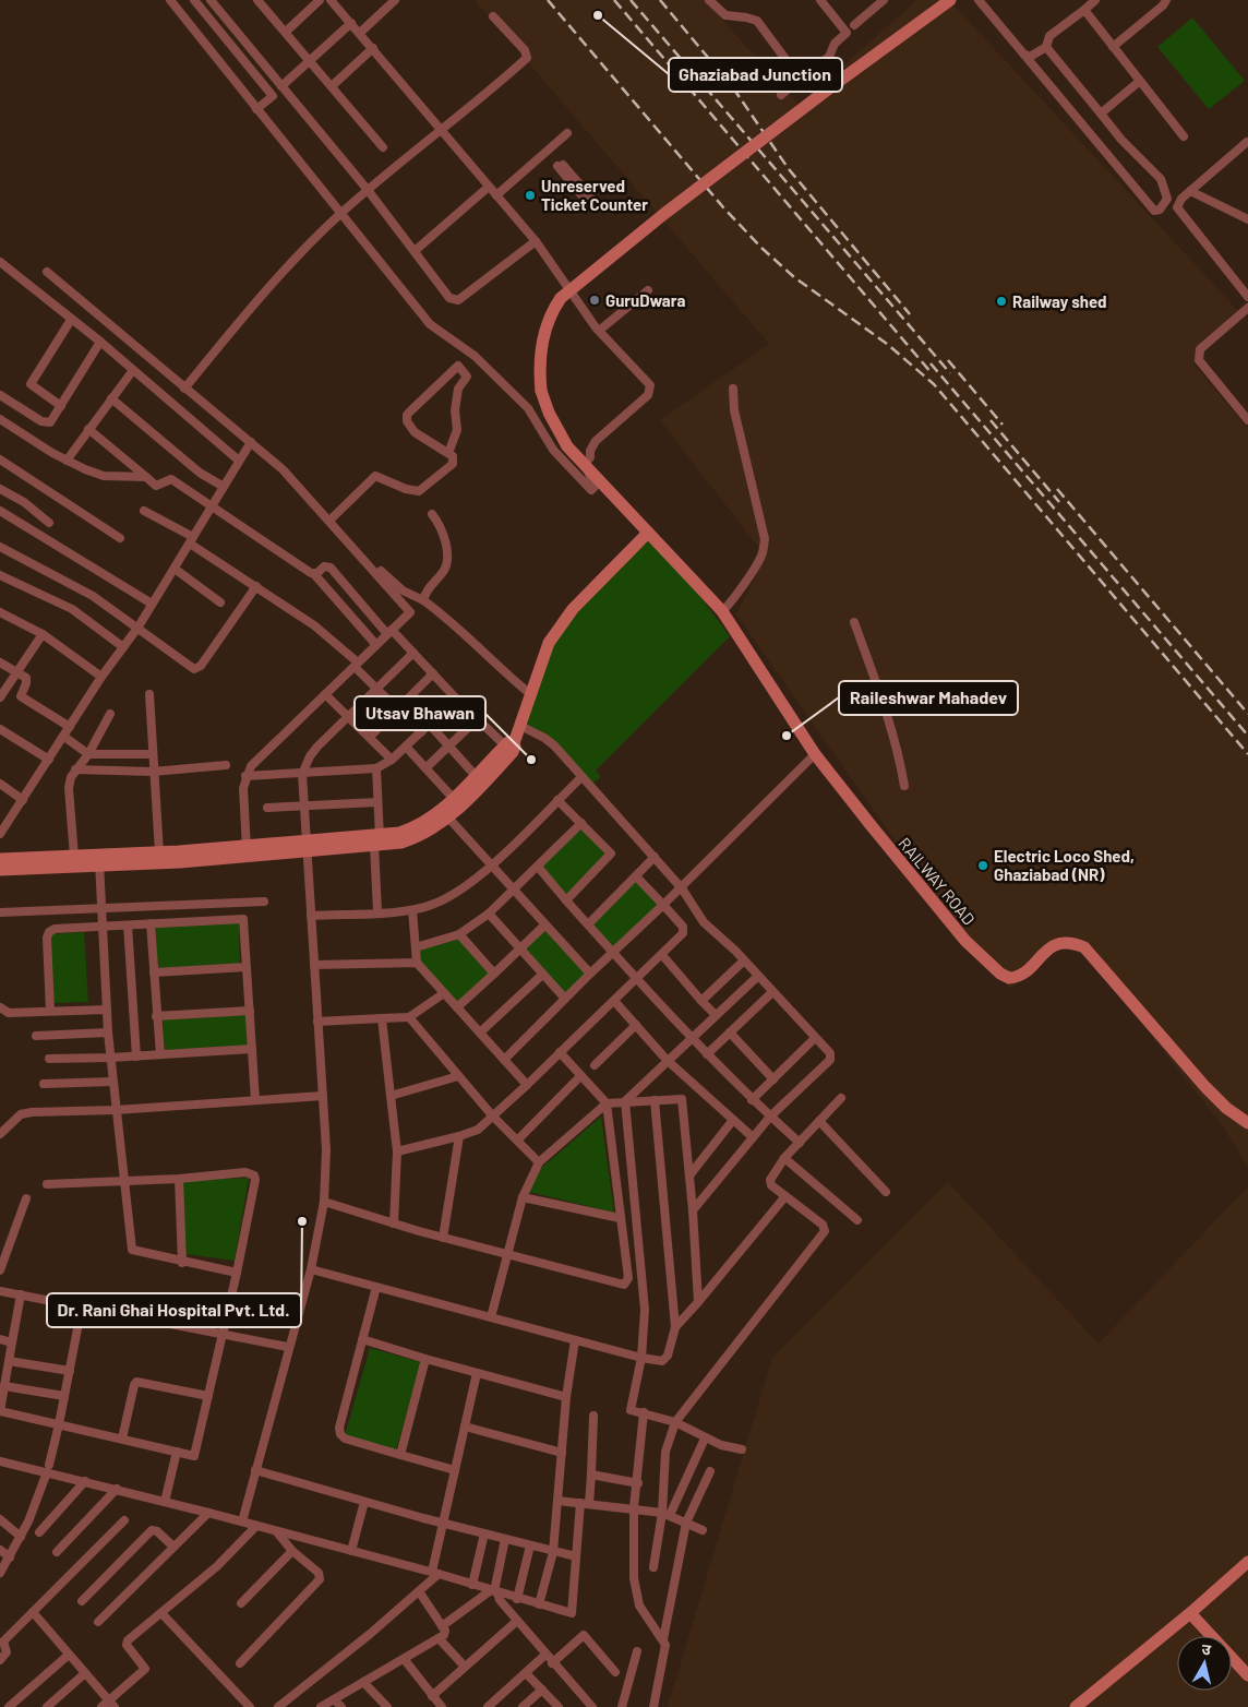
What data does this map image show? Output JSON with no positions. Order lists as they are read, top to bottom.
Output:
{
  "streets": {
    "street": ["RAILWAY ROAD"]
  },
  "places": [
    "Ghaziabad Junction",
    "Unreserved Ticket Counter",
    "GuruDwara",
    "Railway shed",
    "Raileshwar Mahadev",
    "Utsav Bhawan",
    "Electric Loco Shed, Ghaziabad (NR)",
    "Dr. Rani Ghai Hospital Pvt. Ltd."
  ],
  "north": "top"
}
